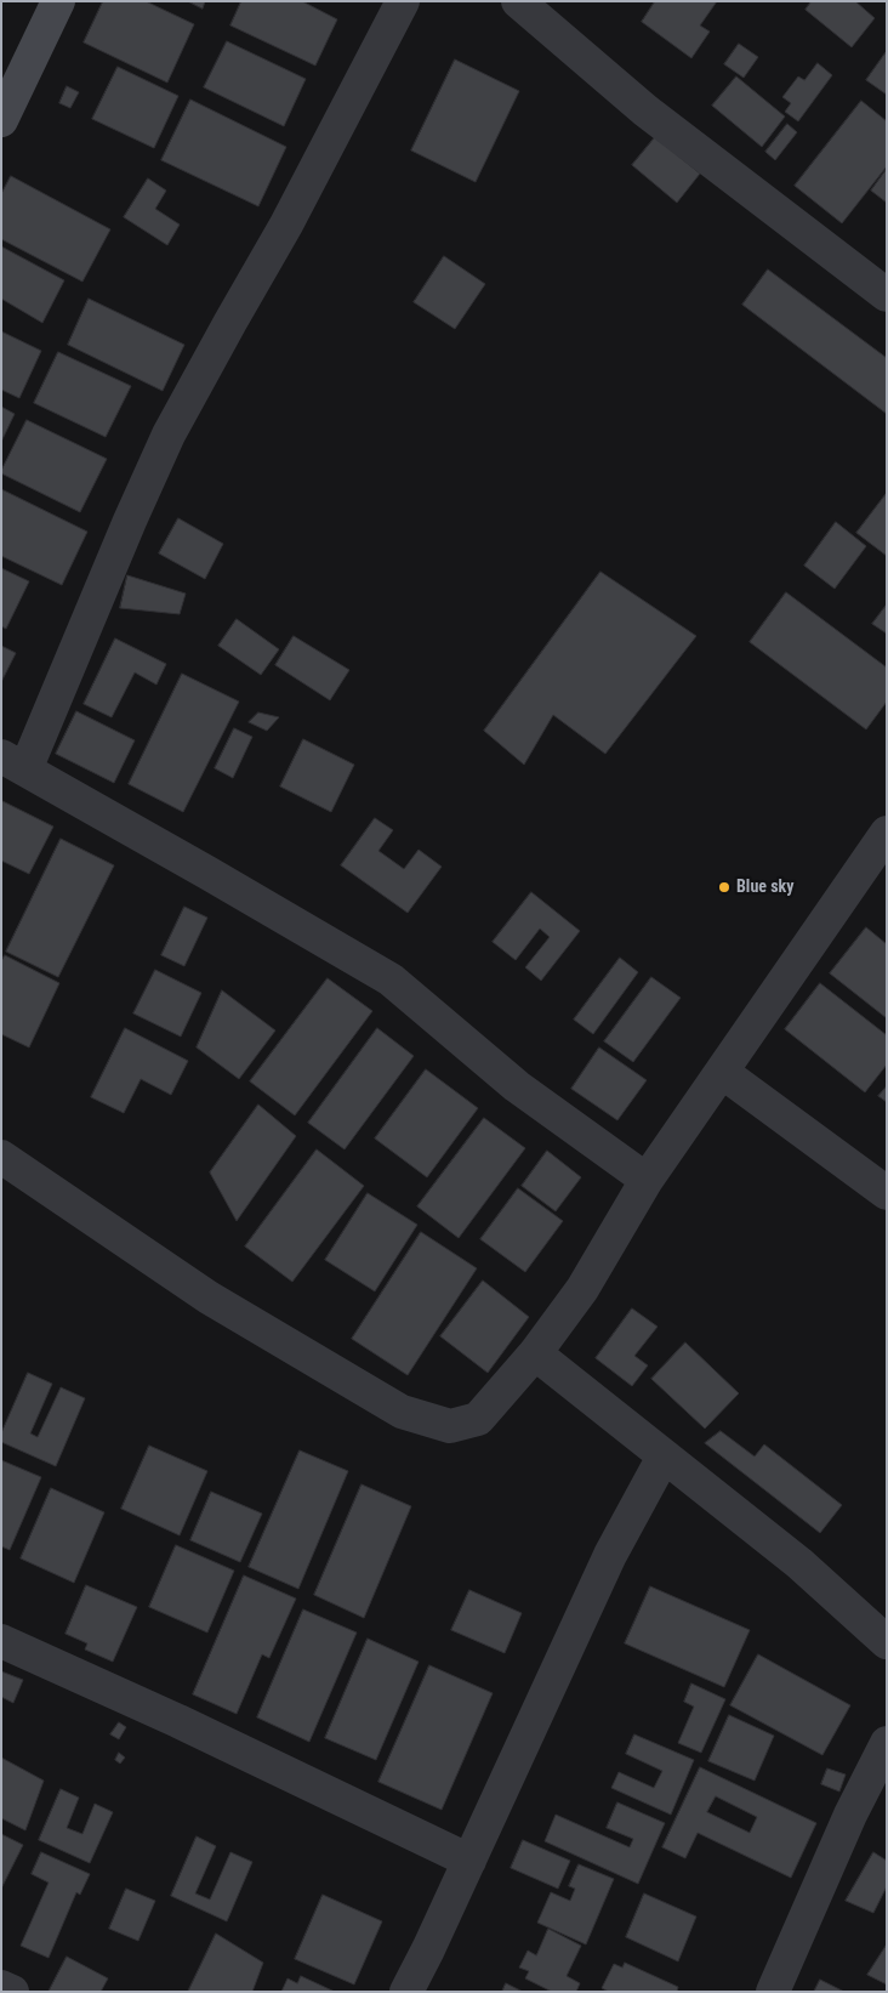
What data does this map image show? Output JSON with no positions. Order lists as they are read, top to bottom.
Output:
{
  "places": ["Blue sky"]
}
